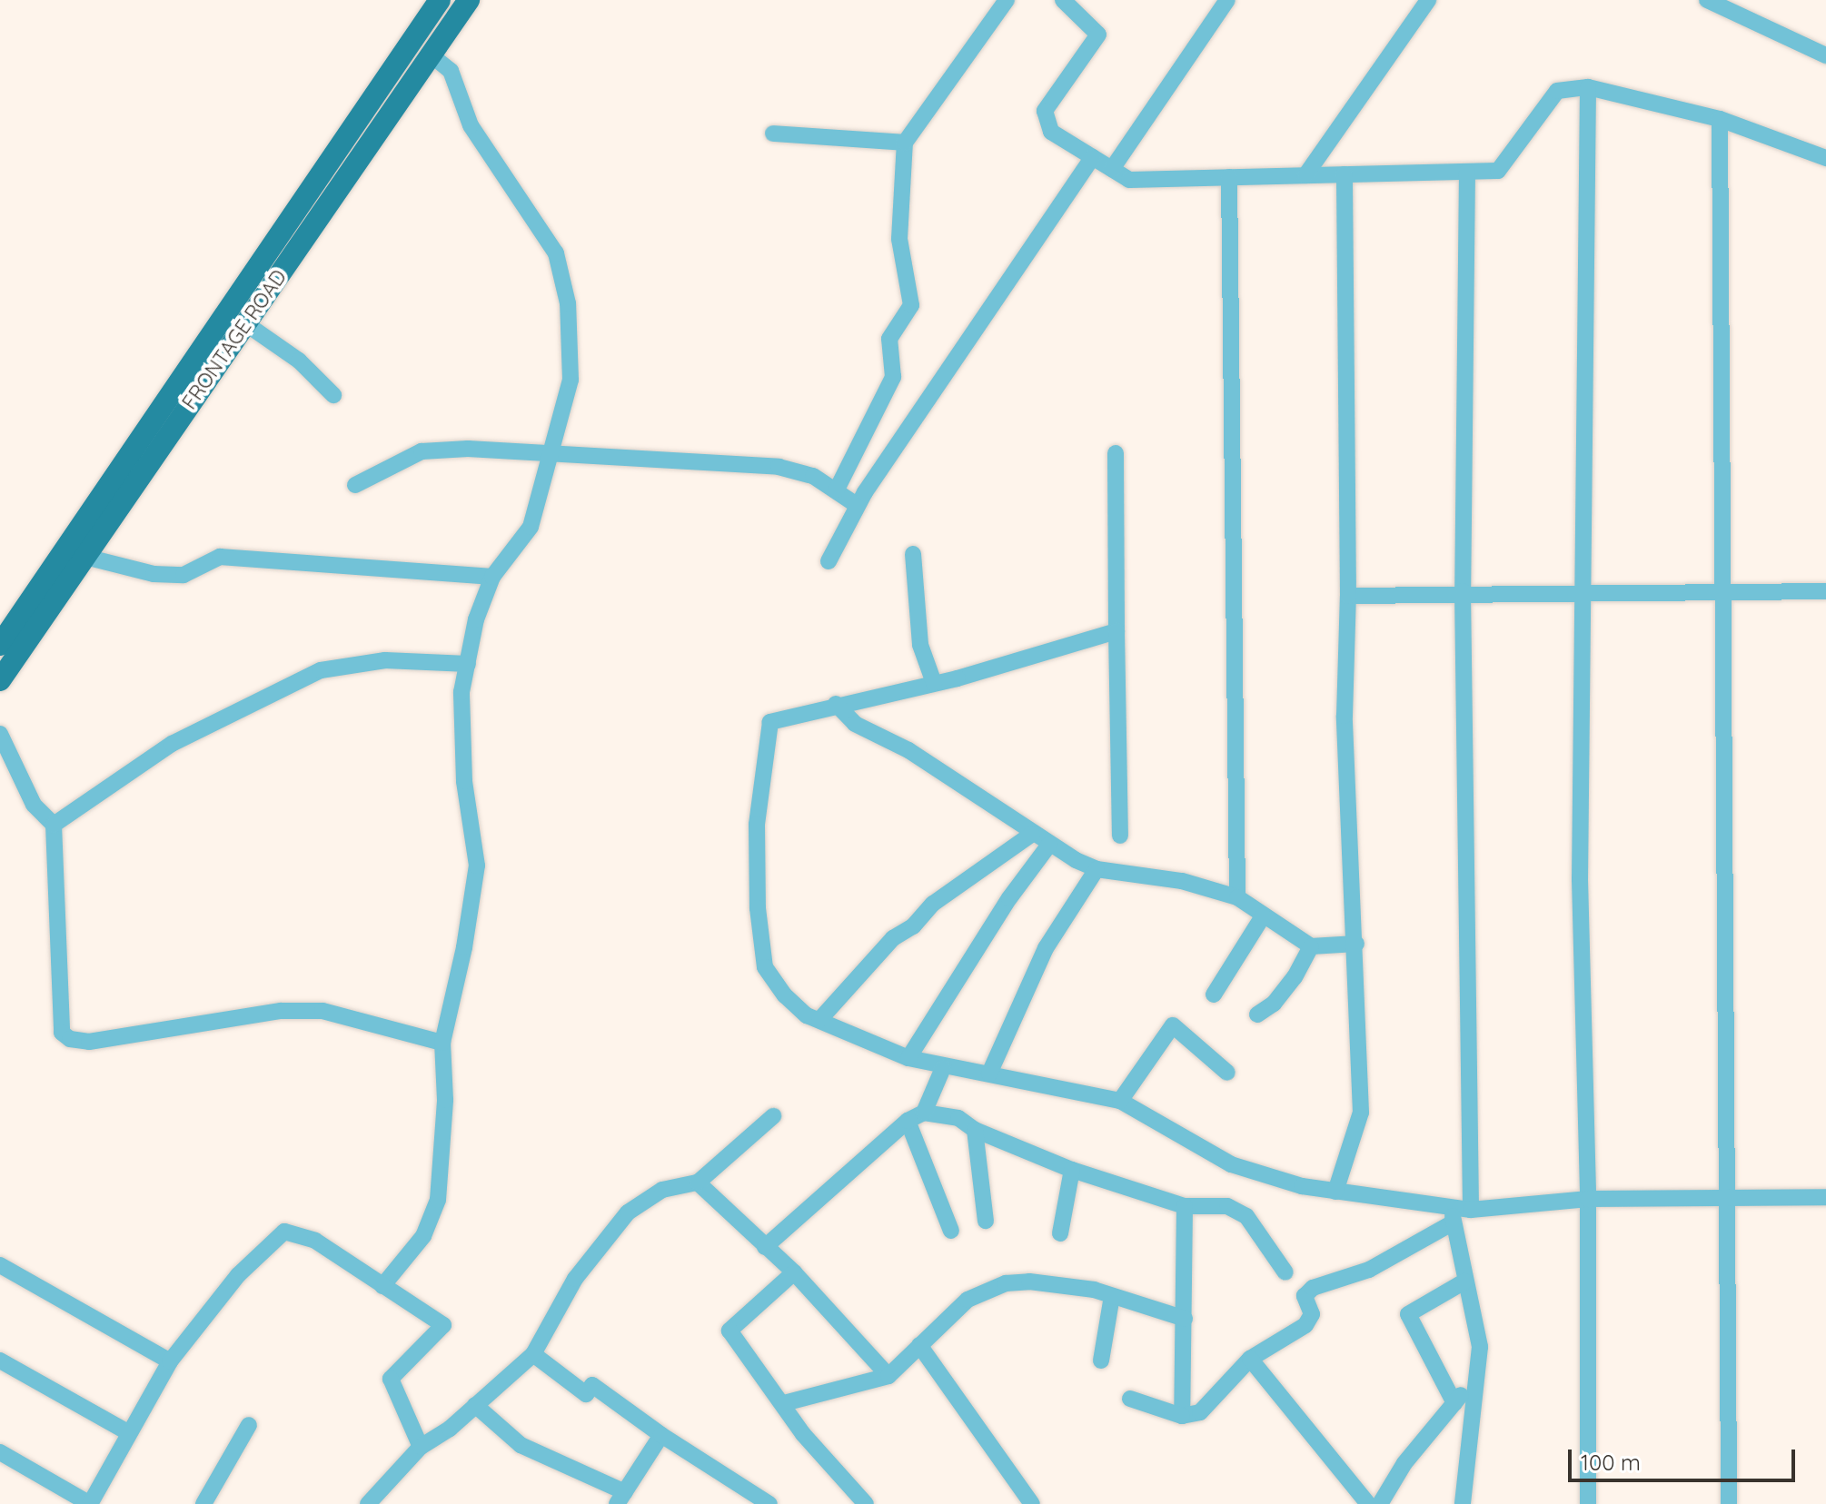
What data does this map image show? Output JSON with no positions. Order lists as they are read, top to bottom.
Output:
{
  "streets": {
    "main road": ["FRONTAGE ROAD"]
  },
  "scale_bar": "100 m"
}
